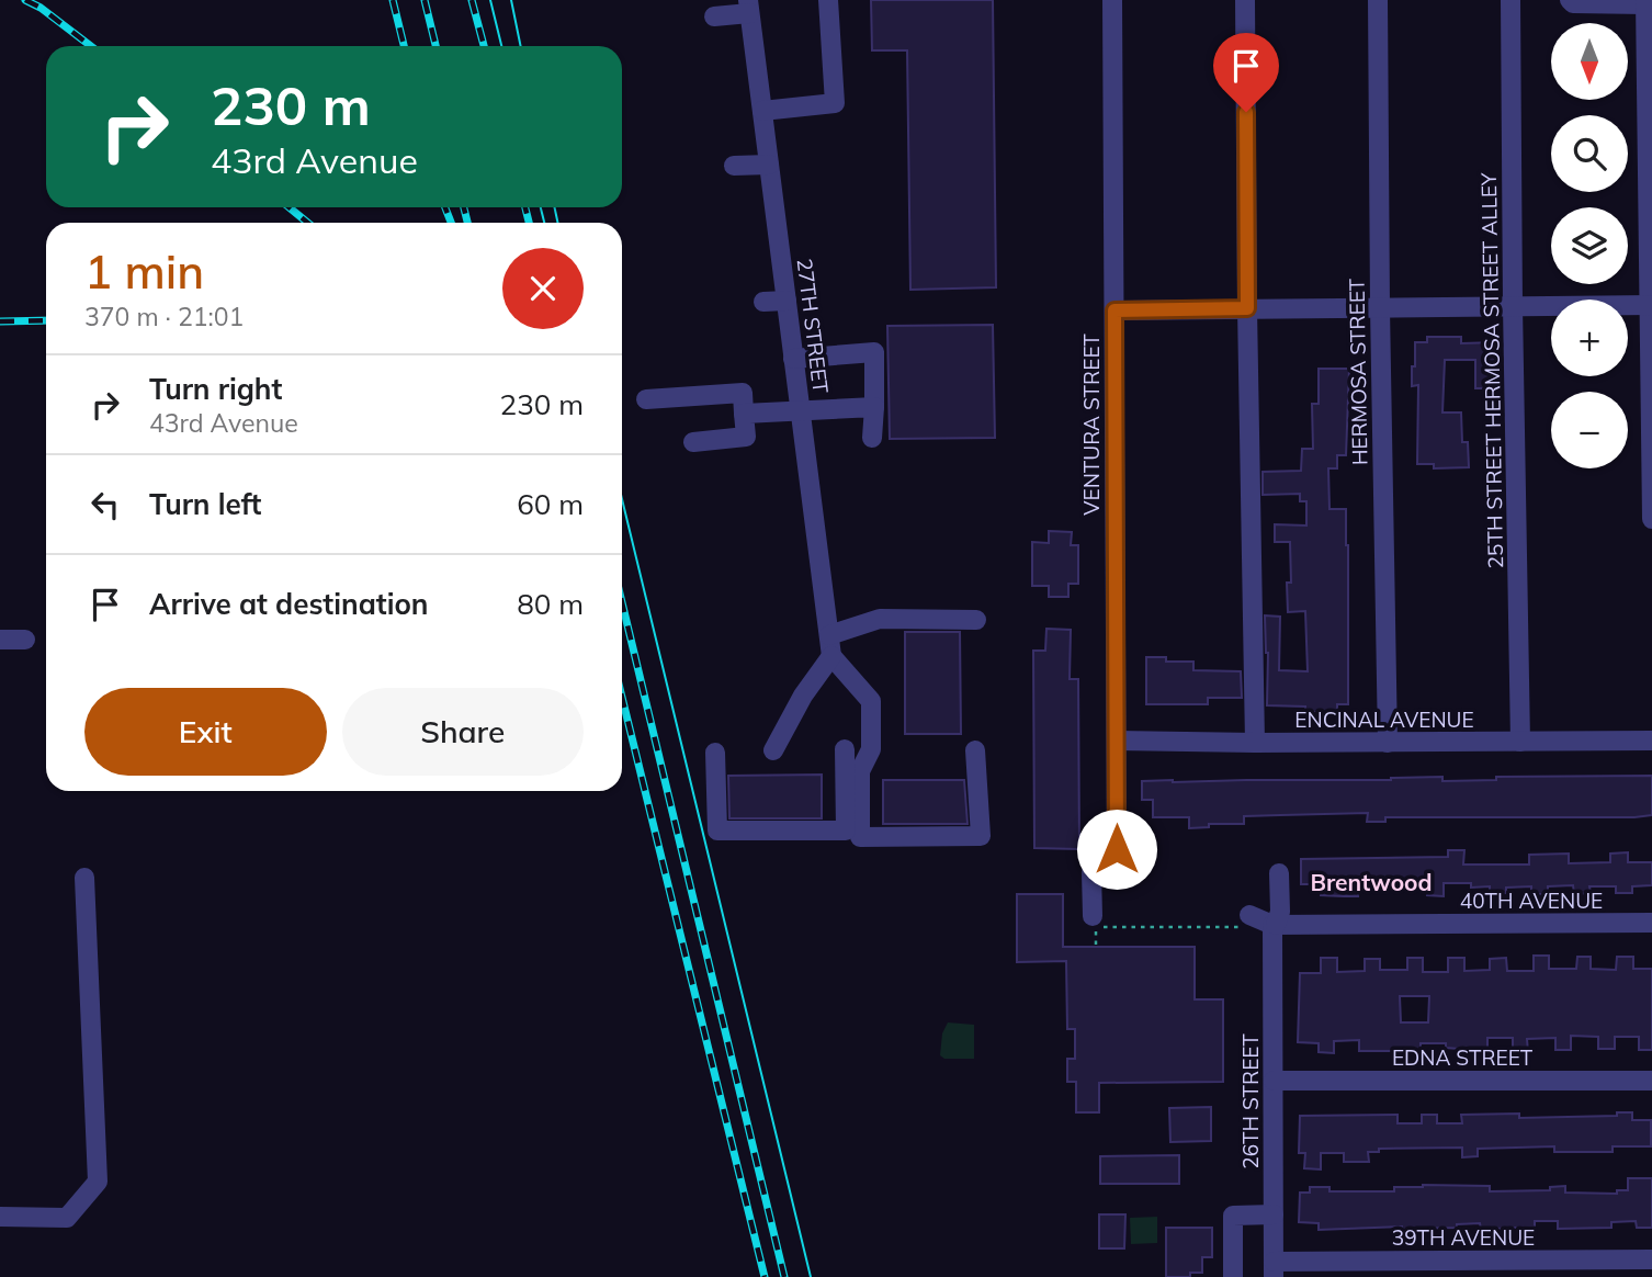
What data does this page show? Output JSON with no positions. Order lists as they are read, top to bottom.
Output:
{
  "streets": {
    "street": [
      "27TH STREET",
      "25TH STREET HERMOSA STREET ALLEY",
      "HERMOSA STREET",
      "VENTURA STREET",
      "ENCINAL AVENUE",
      "40TH AVENUE",
      "EDNA STREET",
      "26TH STREET",
      "39TH AVENUE"
    ]
  },
  "crossings": [
    ["25TH STREET HERMOSA STREET ALLEY", "ENCINAL AVENUE"],
    ["HERMOSA STREET", "ENCINAL AVENUE"],
    ["VENTURA STREET", "ENCINAL AVENUE"],
    ["40TH AVENUE", "26TH STREET"],
    ["EDNA STREET", "26TH STREET"],
    ["26TH STREET", "39TH AVENUE"]
  ],
  "districts": ["Brentwood"],
  "north": "bottom",
  "page": {
    "map_buttons": ["+", "−"],
    "turn": ["230 m", "43rd Avenue"],
    "heading": ["1 min", "370 m · 21:01"],
    "list": [
      {
        "name": "Turn right",
        "note": "43rd Avenue",
        "value": "230 m"
      },
      {
        "name": "Turn left",
        "value": "60 m"
      },
      {
        "name": "Arrive at destination",
        "value": "80 m"
      }
    ],
    "buttons": ["Exit", "Share"]
  }
}
